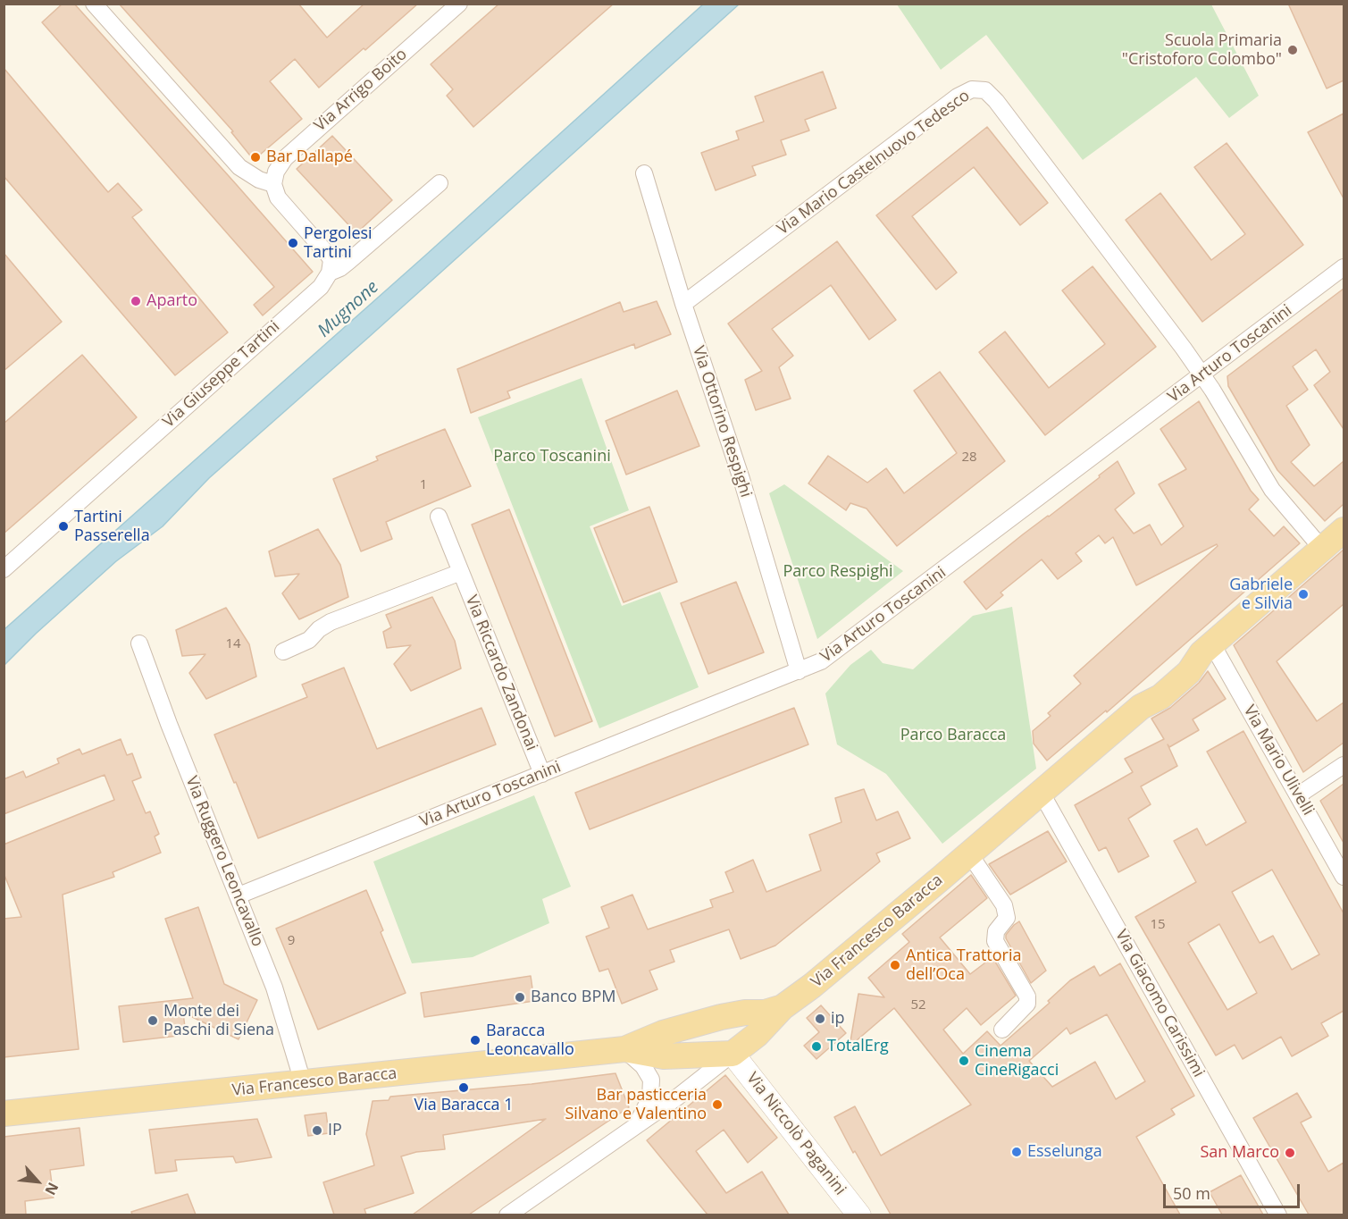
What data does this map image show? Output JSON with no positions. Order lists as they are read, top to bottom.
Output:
{
  "streets": {
    "main road": ["Via Francesco Baracca"],
    "street": [
      "Via Arrigo Boito",
      "Via Mario Castelnuovo Tedesco",
      "Via Arturo Toscanini",
      "Via Giuseppe Tartini",
      "Via Ottorino Respighi",
      "Via Riccardo Zandonai",
      "Via Mario Ulivelli",
      "Via Ruggero Leoncavallo",
      "Via Giacomo Carissimi",
      "Via Niccolò Paganini"
    ]
  },
  "crossings": [
    ["Via Mario Castelnuovo Tedesco", "Via Arturo Toscanini"],
    ["Via Mario Castelnuovo Tedesco", "Via Ottorino Respighi"],
    ["Via Arturo Toscanini", "Via Ottorino Respighi"],
    ["Via Arturo Toscanini", "Via Riccardo Zandonai"],
    ["Via Arturo Toscanini", "Via Ruggero Leoncavallo"],
    ["Via Mario Ulivelli", "Via Francesco Baracca"],
    ["Via Ruggero Leoncavallo", "Via Francesco Baracca"],
    ["Via Francesco Baracca", "Via Giacomo Carissimi"],
    ["Via Francesco Baracca", "Via Niccolò Paganini"]
  ],
  "water": ["Mugnone"],
  "parks": ["Parco Toscanini", "Parco Respighi", "Parco Baracca"],
  "places": [
    "Scuola Primaria \"Cristoforo Colombo\"",
    "Bar Dallapé",
    "Pergolesi Tartini",
    "Aparto",
    "Tartini Passerella",
    "Gabriele e Silvia",
    "Antica Trattoria dell’Oca",
    "Banco BPM",
    "ip",
    "Monte dei Paschi di Siena",
    "Baracca Leoncavallo",
    "TotalErg",
    "Cinema CineRigacci",
    "Via Baracca 1",
    "Bar pasticceria Silvano e Valentino",
    "IP",
    "Esselunga",
    "San Marco"
  ],
  "house_numbers": [
    "28",
    "1",
    "14",
    "15",
    "9",
    "52"
  ],
  "scale_bar": "50 m",
  "north": "bottom right"
}
